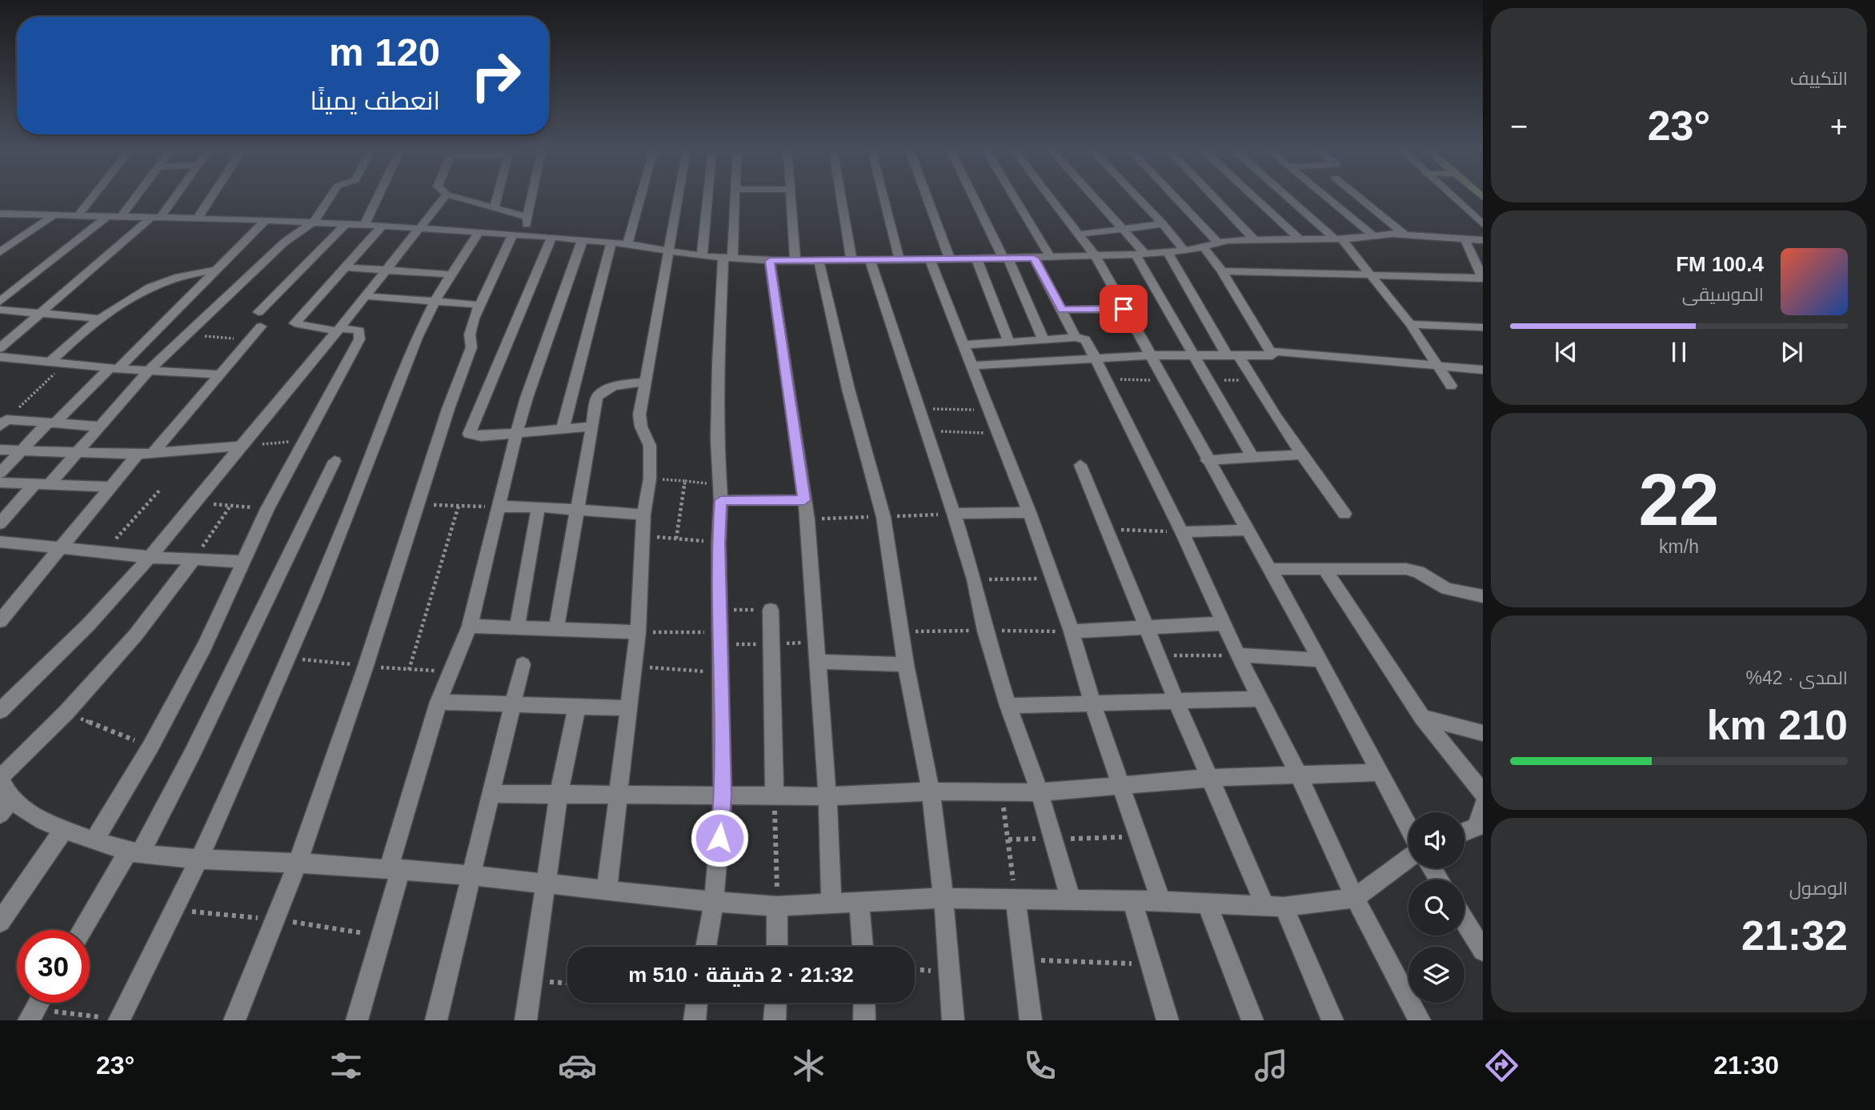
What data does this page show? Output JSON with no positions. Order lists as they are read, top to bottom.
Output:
{
  "page": {
    "tile": [
      "التكييف",
      ["22", "km/h"],
      ["المدى · 42%", "210 km"],
      ["الوصول", "21:32"]
    ],
    "turn": ["120 m", "انعطف يمينًا"],
    "heat": ["−", "23°", "+"],
    "song": ["100.4 FM", "الموسيقى"],
    "limit": "30",
    "trip": "21:32 · 2 دقيقة · 510 m",
    "tabs": ["21:30", "23°"]
  }
}
